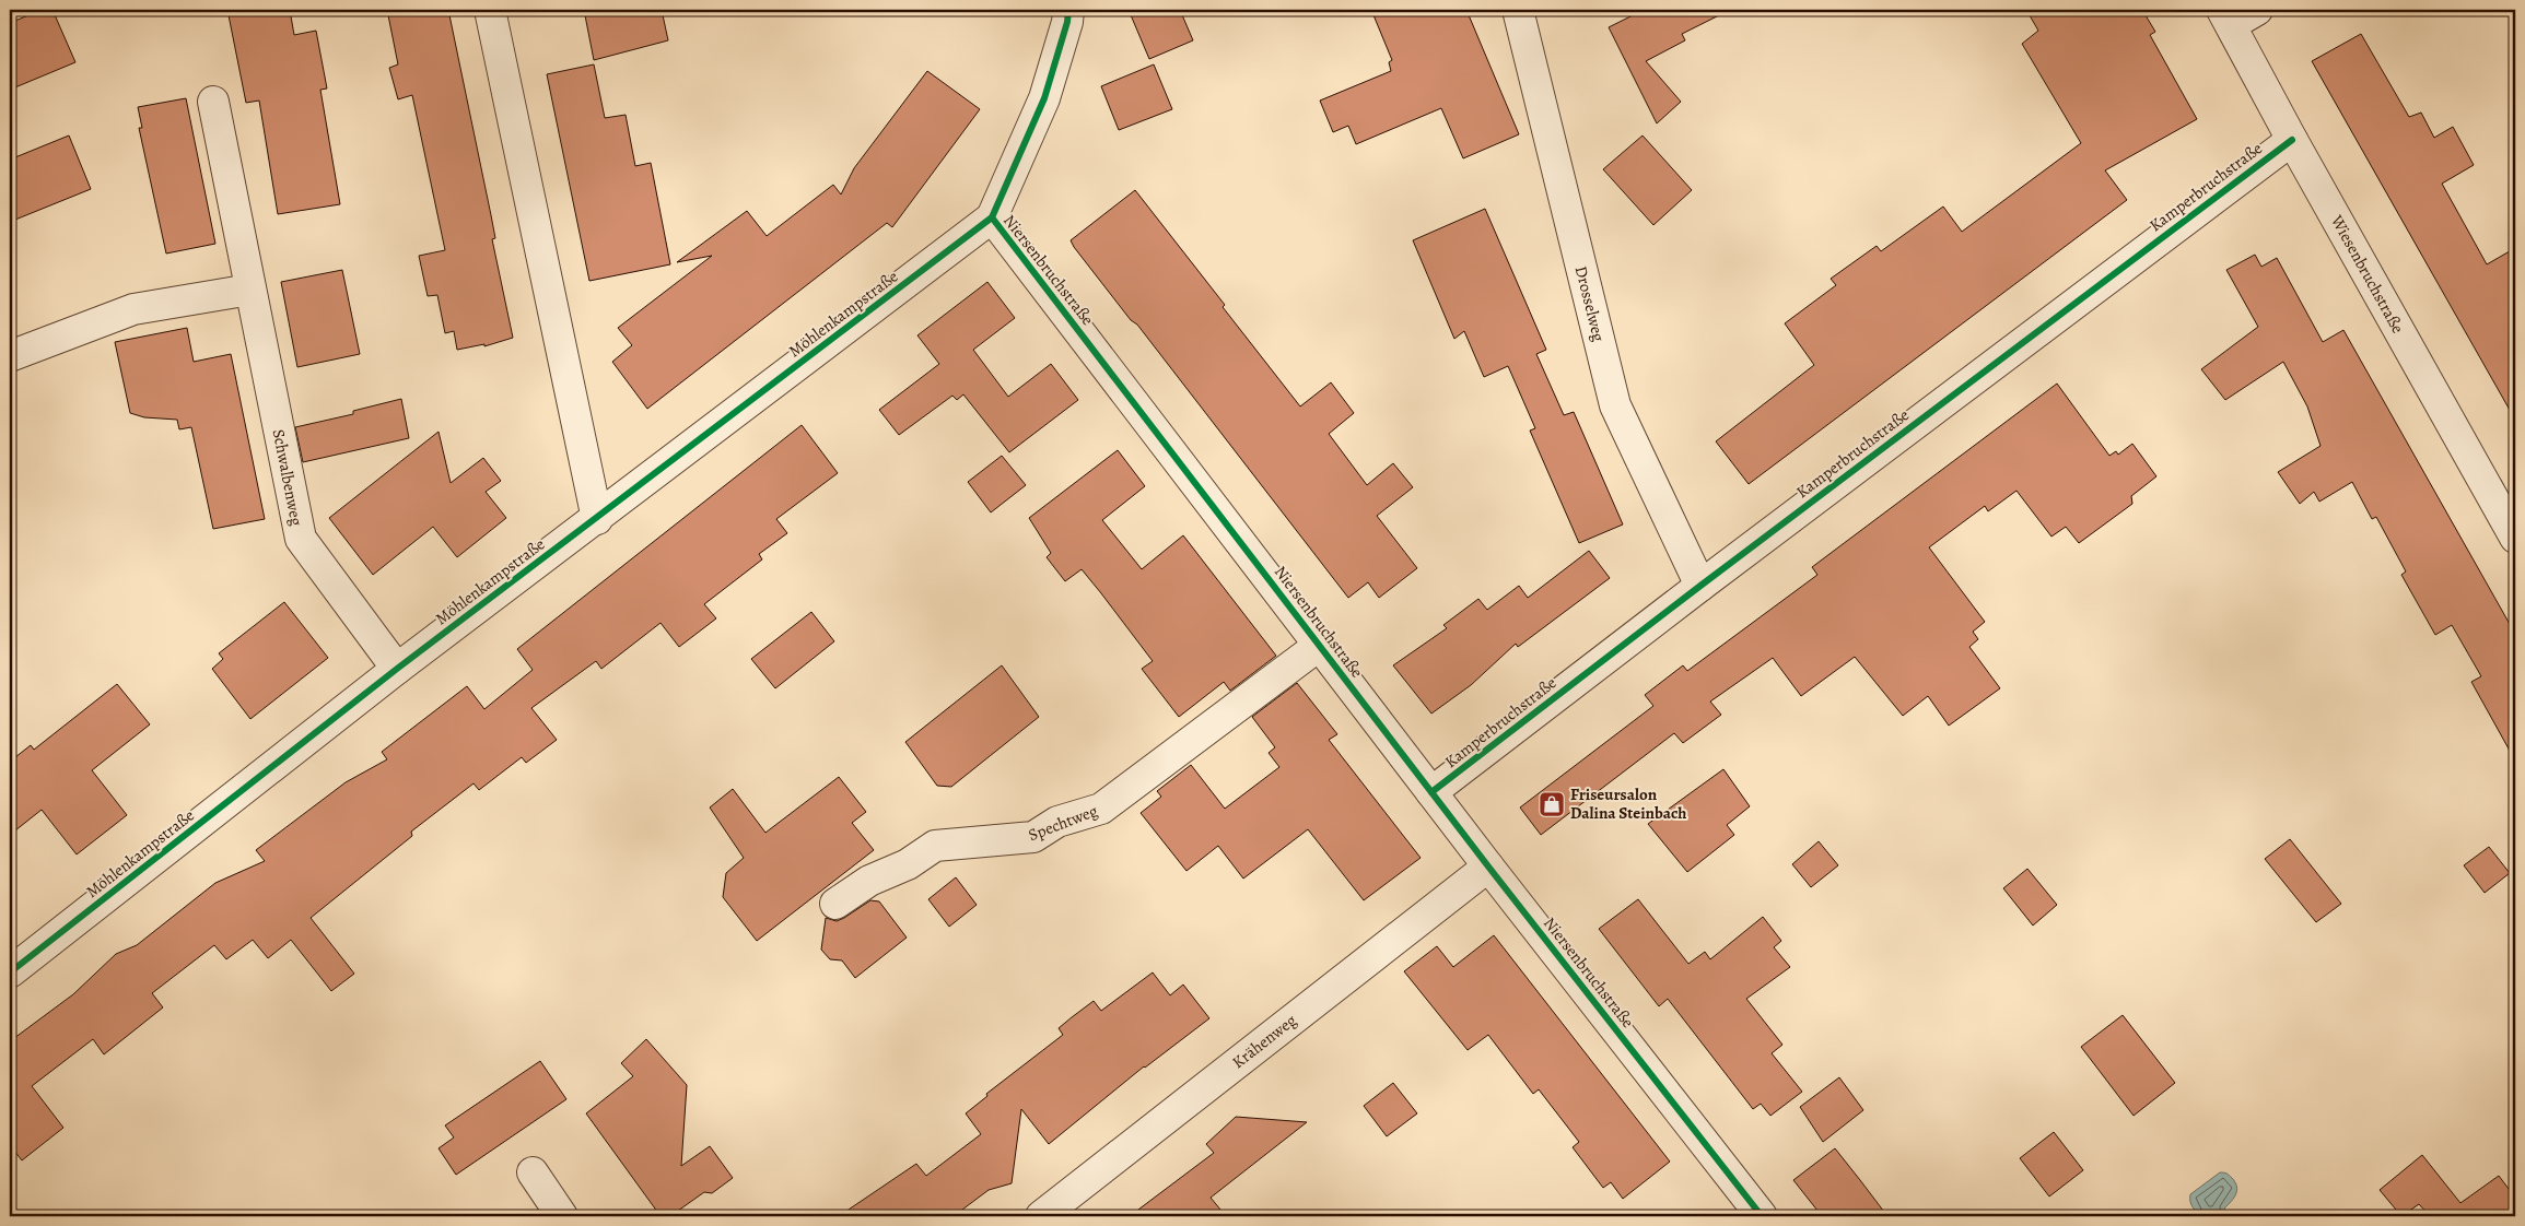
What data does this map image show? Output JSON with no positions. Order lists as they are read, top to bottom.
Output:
{
  "streets": {
    "street": [
      "Kamperbruchstraße",
      "Niersenbruchstraße",
      "Wiesenbruchstraße",
      "Drosselweg",
      "Möhlenkampstraße",
      "Schwalbenweg",
      "Spechtweg",
      "Krähenweg"
    ]
  },
  "crossings": [
    ["Kamperbruchstraße", "Niersenbruchstraße"],
    ["Kamperbruchstraße", "Wiesenbruchstraße"],
    ["Kamperbruchstraße", "Drosselweg"],
    ["Niersenbruchstraße", "Möhlenkampstraße"],
    ["Niersenbruchstraße", "Spechtweg"],
    ["Niersenbruchstraße", "Krähenweg"],
    ["Möhlenkampstraße", "Schwalbenweg"]
  ],
  "places": {
    "shop": ["Friseursalon Dalina Steinbach"]
  }
}
